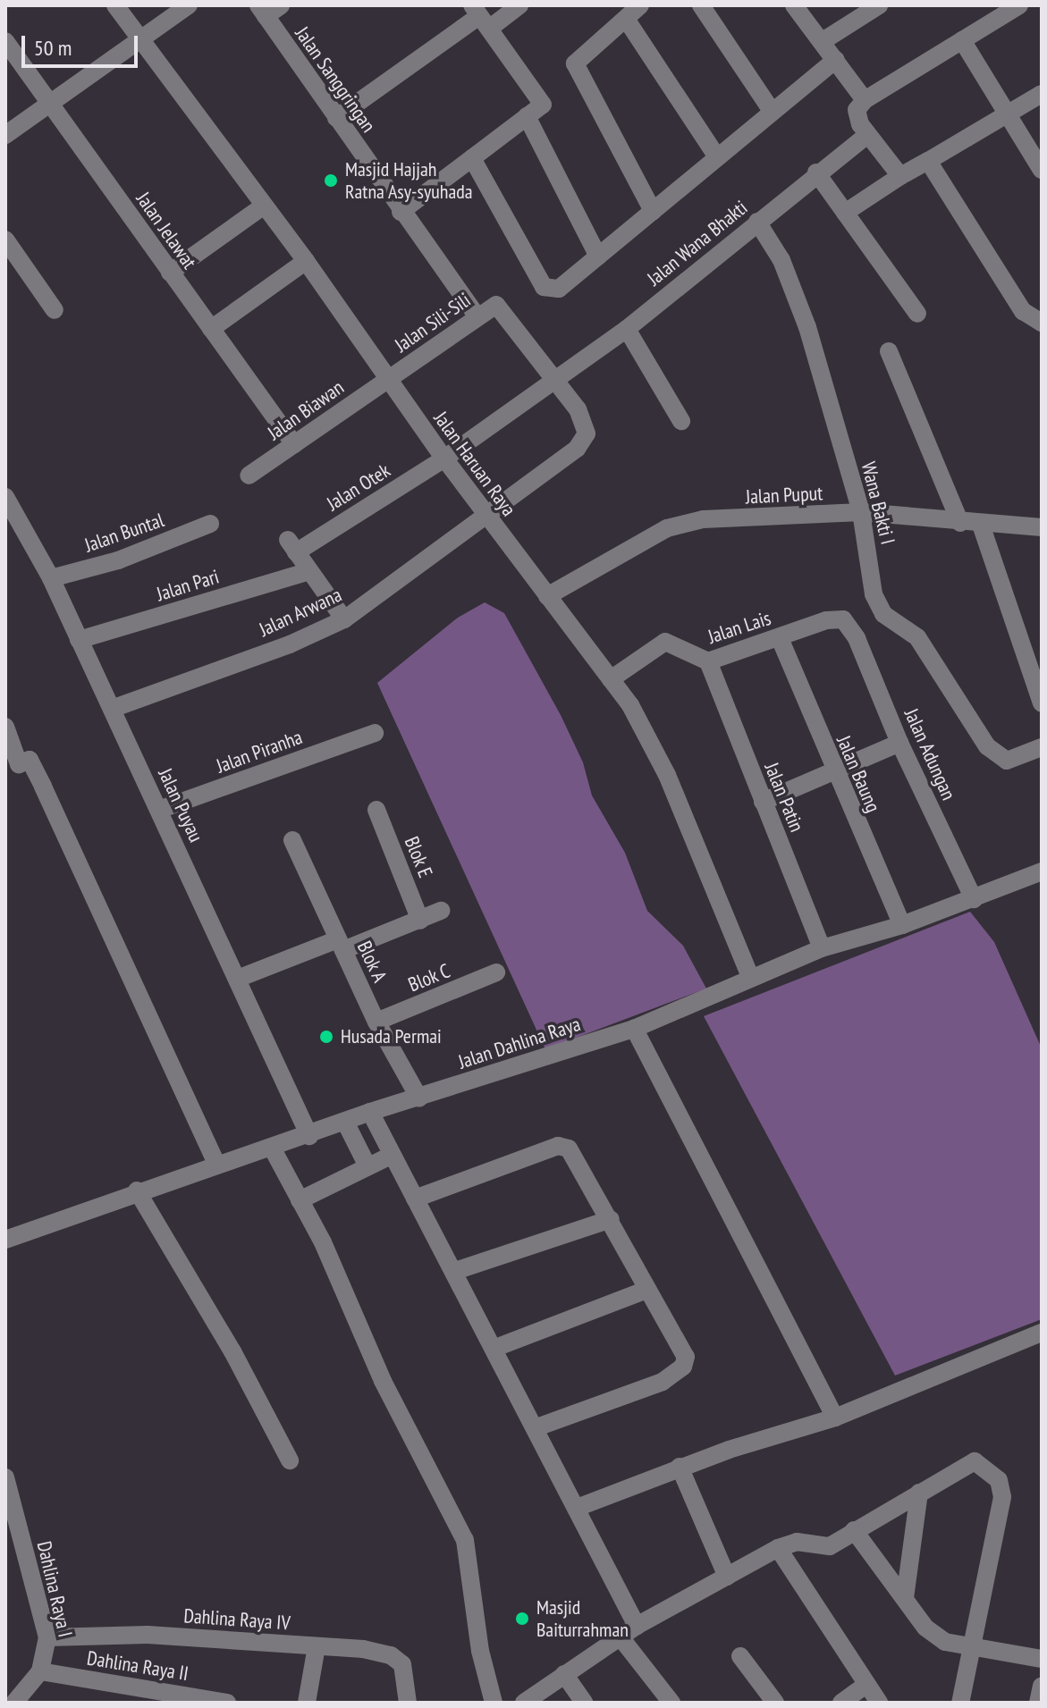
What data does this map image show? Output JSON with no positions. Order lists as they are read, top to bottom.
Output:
{
  "streets": {
    "street": [
      "Jalan Sanggringan",
      "Jalan Jelawat",
      "Jalan Wana Bhakti",
      "Jalan Sili-Sili",
      "Jalan Biawan",
      "Jalan Haruan Raya",
      "Jalan Otek",
      "Jalan Puput",
      "Wana Bakti I",
      "Jalan Buntal",
      "Jalan Pari",
      "Jalan Arwana",
      "Jalan Lais",
      "Jalan Piranha",
      "Jalan Adungan",
      "Jalan Baung",
      "Jalan Patin",
      "Jalan Puyau",
      "Blok E",
      "Blok A",
      "Blok C",
      "Jalan Dahlina Raya",
      "Dahlina Raya I",
      "Dahlina Raya IV",
      "Dahlina Raya II"
    ]
  },
  "crossings": [
    ["Jalan Sanggringan", "Jalan Sili-Sili"],
    ["Jalan Jelawat", "Jalan Biawan"],
    ["Jalan Wana Bhakti", "Jalan Sili-Sili"],
    ["Jalan Wana Bhakti", "Jalan Otek"],
    ["Jalan Wana Bhakti", "Wana Bakti I"],
    ["Jalan Wana Bhakti", "Jalan Arwana"],
    ["Jalan Sili-Sili", "Jalan Biawan"],
    ["Jalan Sili-Sili", "Jalan Haruan Raya"],
    ["Jalan Sili-Sili", "Jalan Otek"],
    ["Jalan Sili-Sili", "Jalan Arwana"],
    ["Jalan Biawan", "Jalan Haruan Raya"],
    ["Jalan Haruan Raya", "Jalan Otek"],
    ["Jalan Haruan Raya", "Jalan Puput"],
    ["Jalan Haruan Raya", "Jalan Arwana"],
    ["Jalan Haruan Raya", "Jalan Lais"],
    ["Jalan Haruan Raya", "Jalan Dahlina Raya"],
    ["Jalan Otek", "Jalan Pari"],
    ["Jalan Otek", "Jalan Arwana"],
    ["Jalan Puput", "Wana Bakti I"],
    ["Jalan Buntal", "Jalan Puyau"],
    ["Jalan Pari", "Jalan Puyau"],
    ["Jalan Arwana", "Jalan Puyau"],
    ["Jalan Lais", "Jalan Adungan"],
    ["Jalan Lais", "Jalan Baung"],
    ["Jalan Lais", "Jalan Patin"],
    ["Jalan Piranha", "Jalan Puyau"],
    ["Jalan Adungan", "Jalan Dahlina Raya"],
    ["Jalan Baung", "Jalan Dahlina Raya"],
    ["Jalan Patin", "Jalan Dahlina Raya"],
    ["Jalan Puyau", "Jalan Dahlina Raya"],
    ["Blok A", "Blok C"],
    ["Blok A", "Jalan Dahlina Raya"],
    ["Dahlina Raya I", "Dahlina Raya IV"],
    ["Dahlina Raya I", "Dahlina Raya II"]
  ],
  "places": ["Masjid Hajjah Ratna Asy-syuhada", "Husada Permai", "Masjid Baiturrahman"],
  "scale_bar": "50 m"
}
